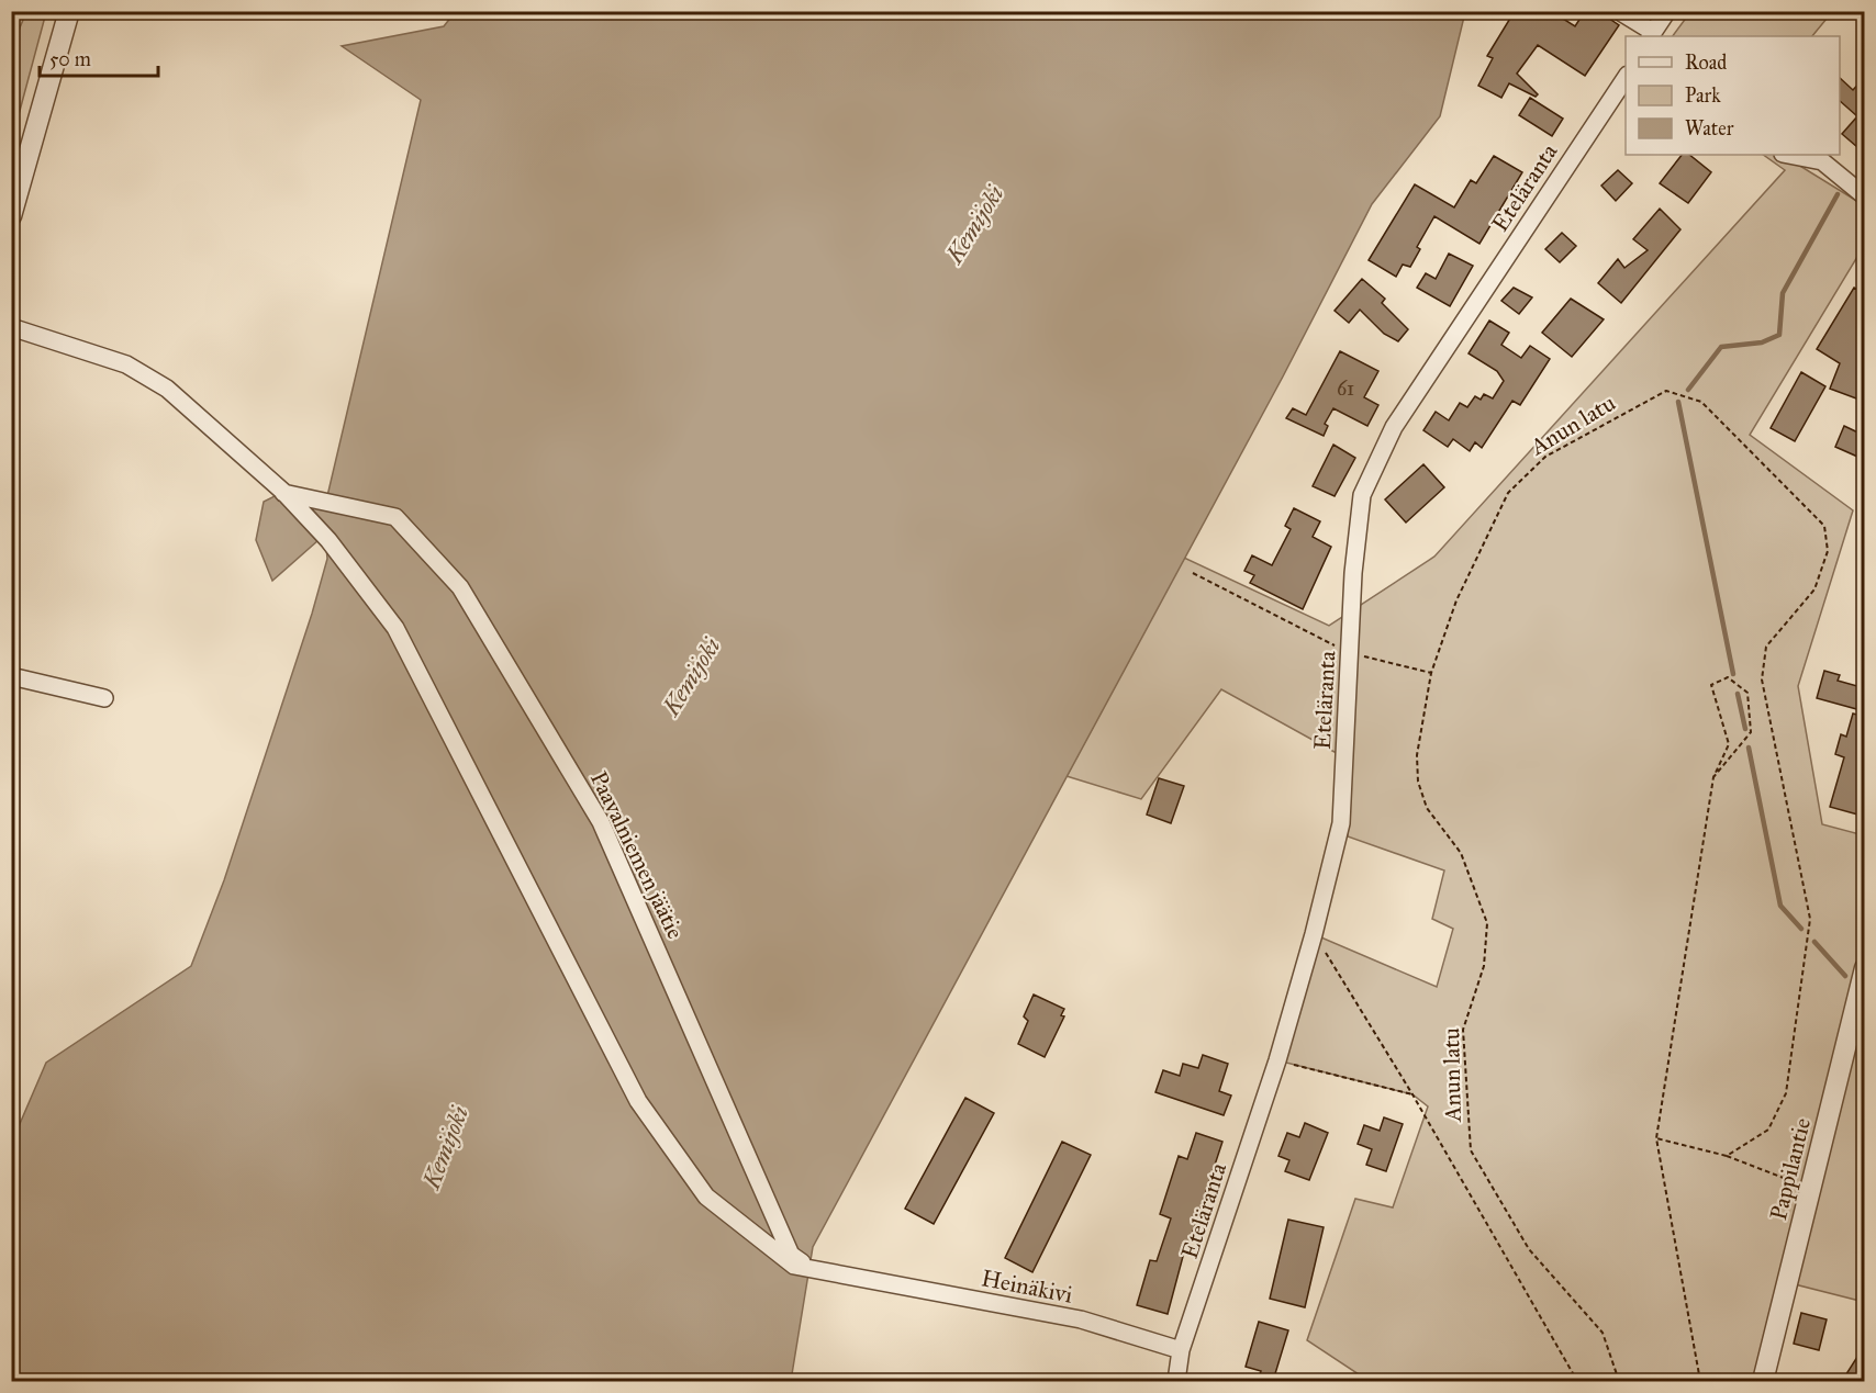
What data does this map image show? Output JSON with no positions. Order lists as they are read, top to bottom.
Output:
{
  "streets": {
    "street": [
      "Eteläranta",
      "Paavalniemen jäätie",
      "Pappilantie",
      "Heinäkivi"
    ],
    "path": ["Anun latu"]
  },
  "crossings": [
    ["Eteläranta", "Heinäkivi"],
    ["Paavalniemen jäätie", "Heinäkivi"]
  ],
  "water": ["Kemijoki"],
  "house_numbers": ["61"],
  "legend": ["Road", "Park", "Water"],
  "scale_bar": "50 m"
}
